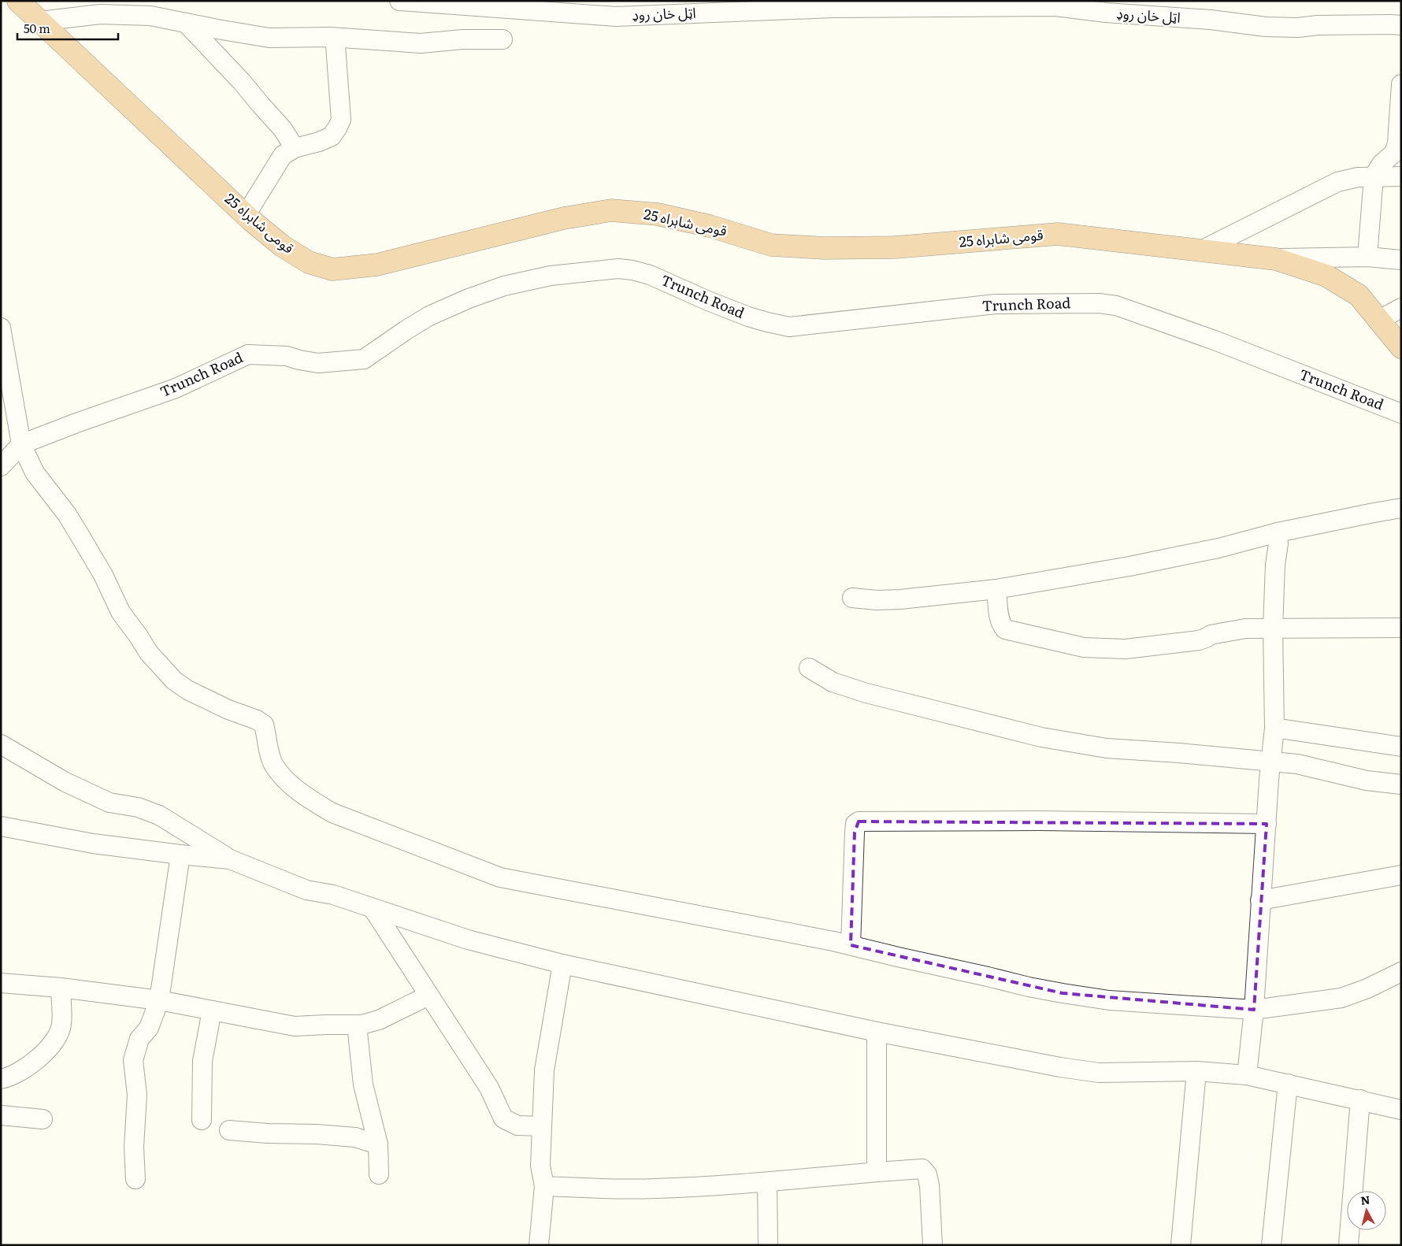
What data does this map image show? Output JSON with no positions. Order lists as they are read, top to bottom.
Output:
{
  "streets": {
    "highway": ["قومی شاہراہ 25"],
    "street": ["اټل خان روډ", "Trunch Road"]
  },
  "scale_bar": "50 m",
  "north": "top"
}
